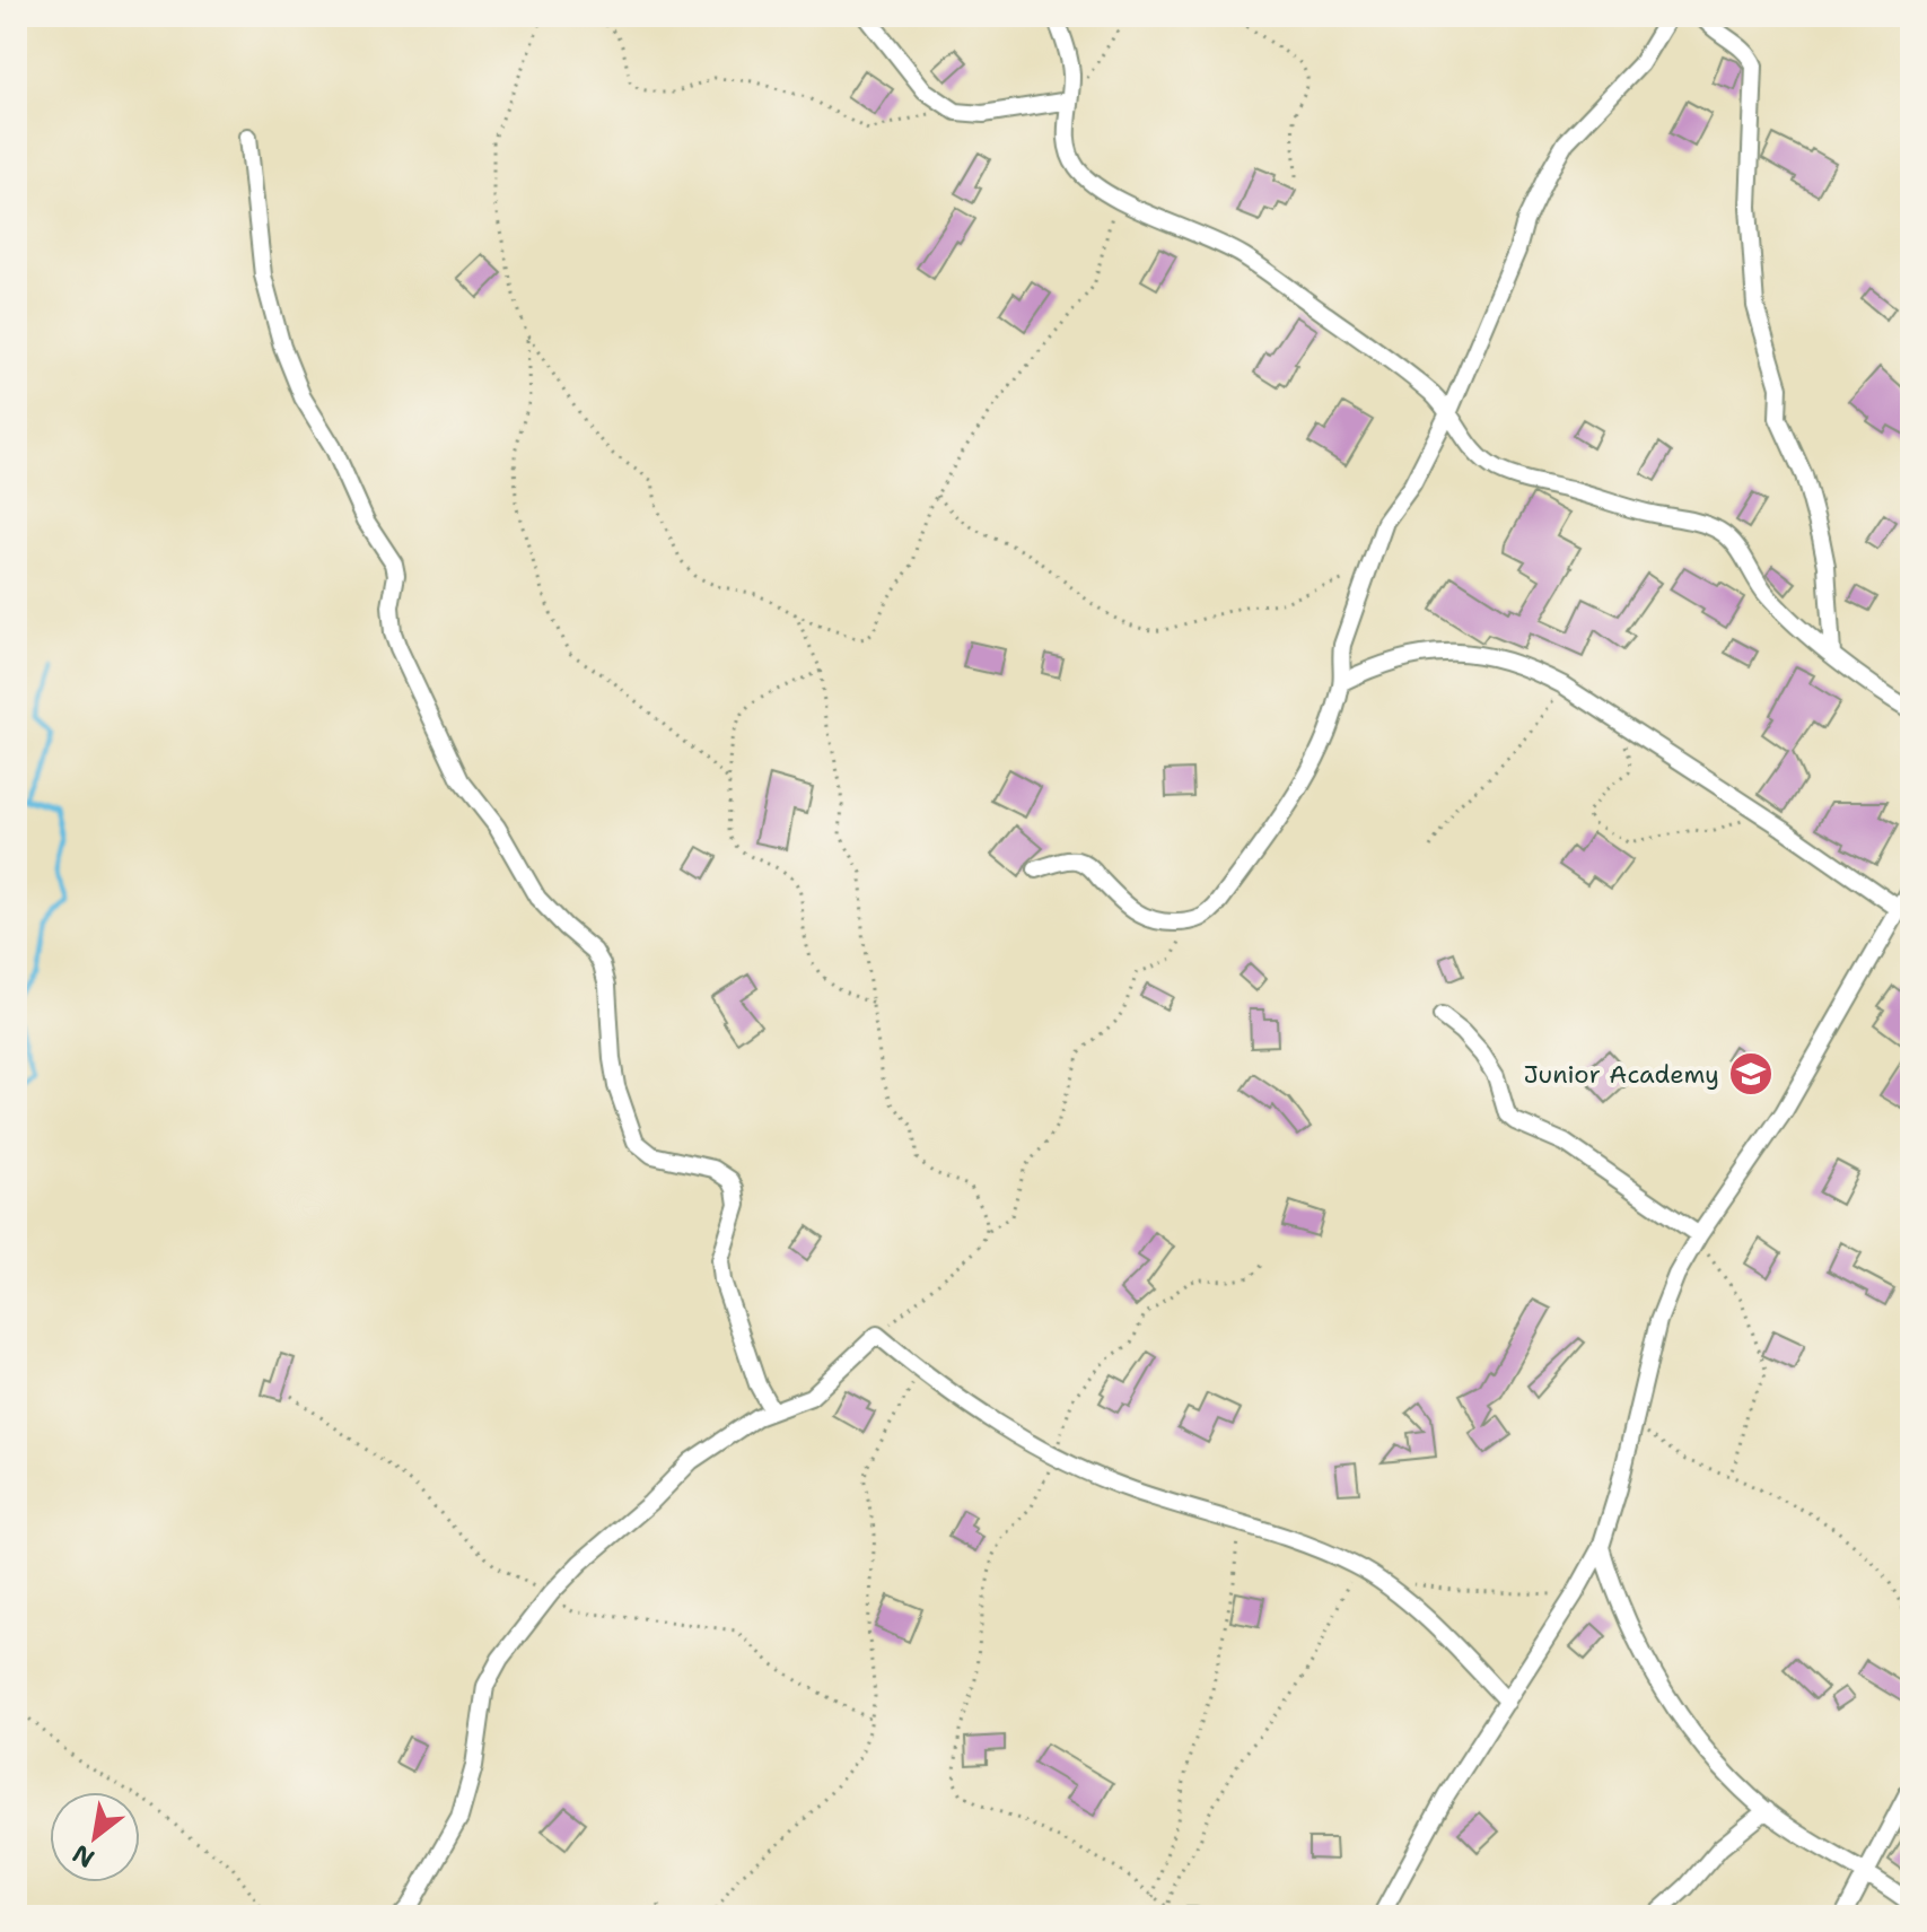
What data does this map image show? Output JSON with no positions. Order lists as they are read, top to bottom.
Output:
{
  "places": {
    "school or university": ["Junior Academy"]
  },
  "north": "bottom left"
}
